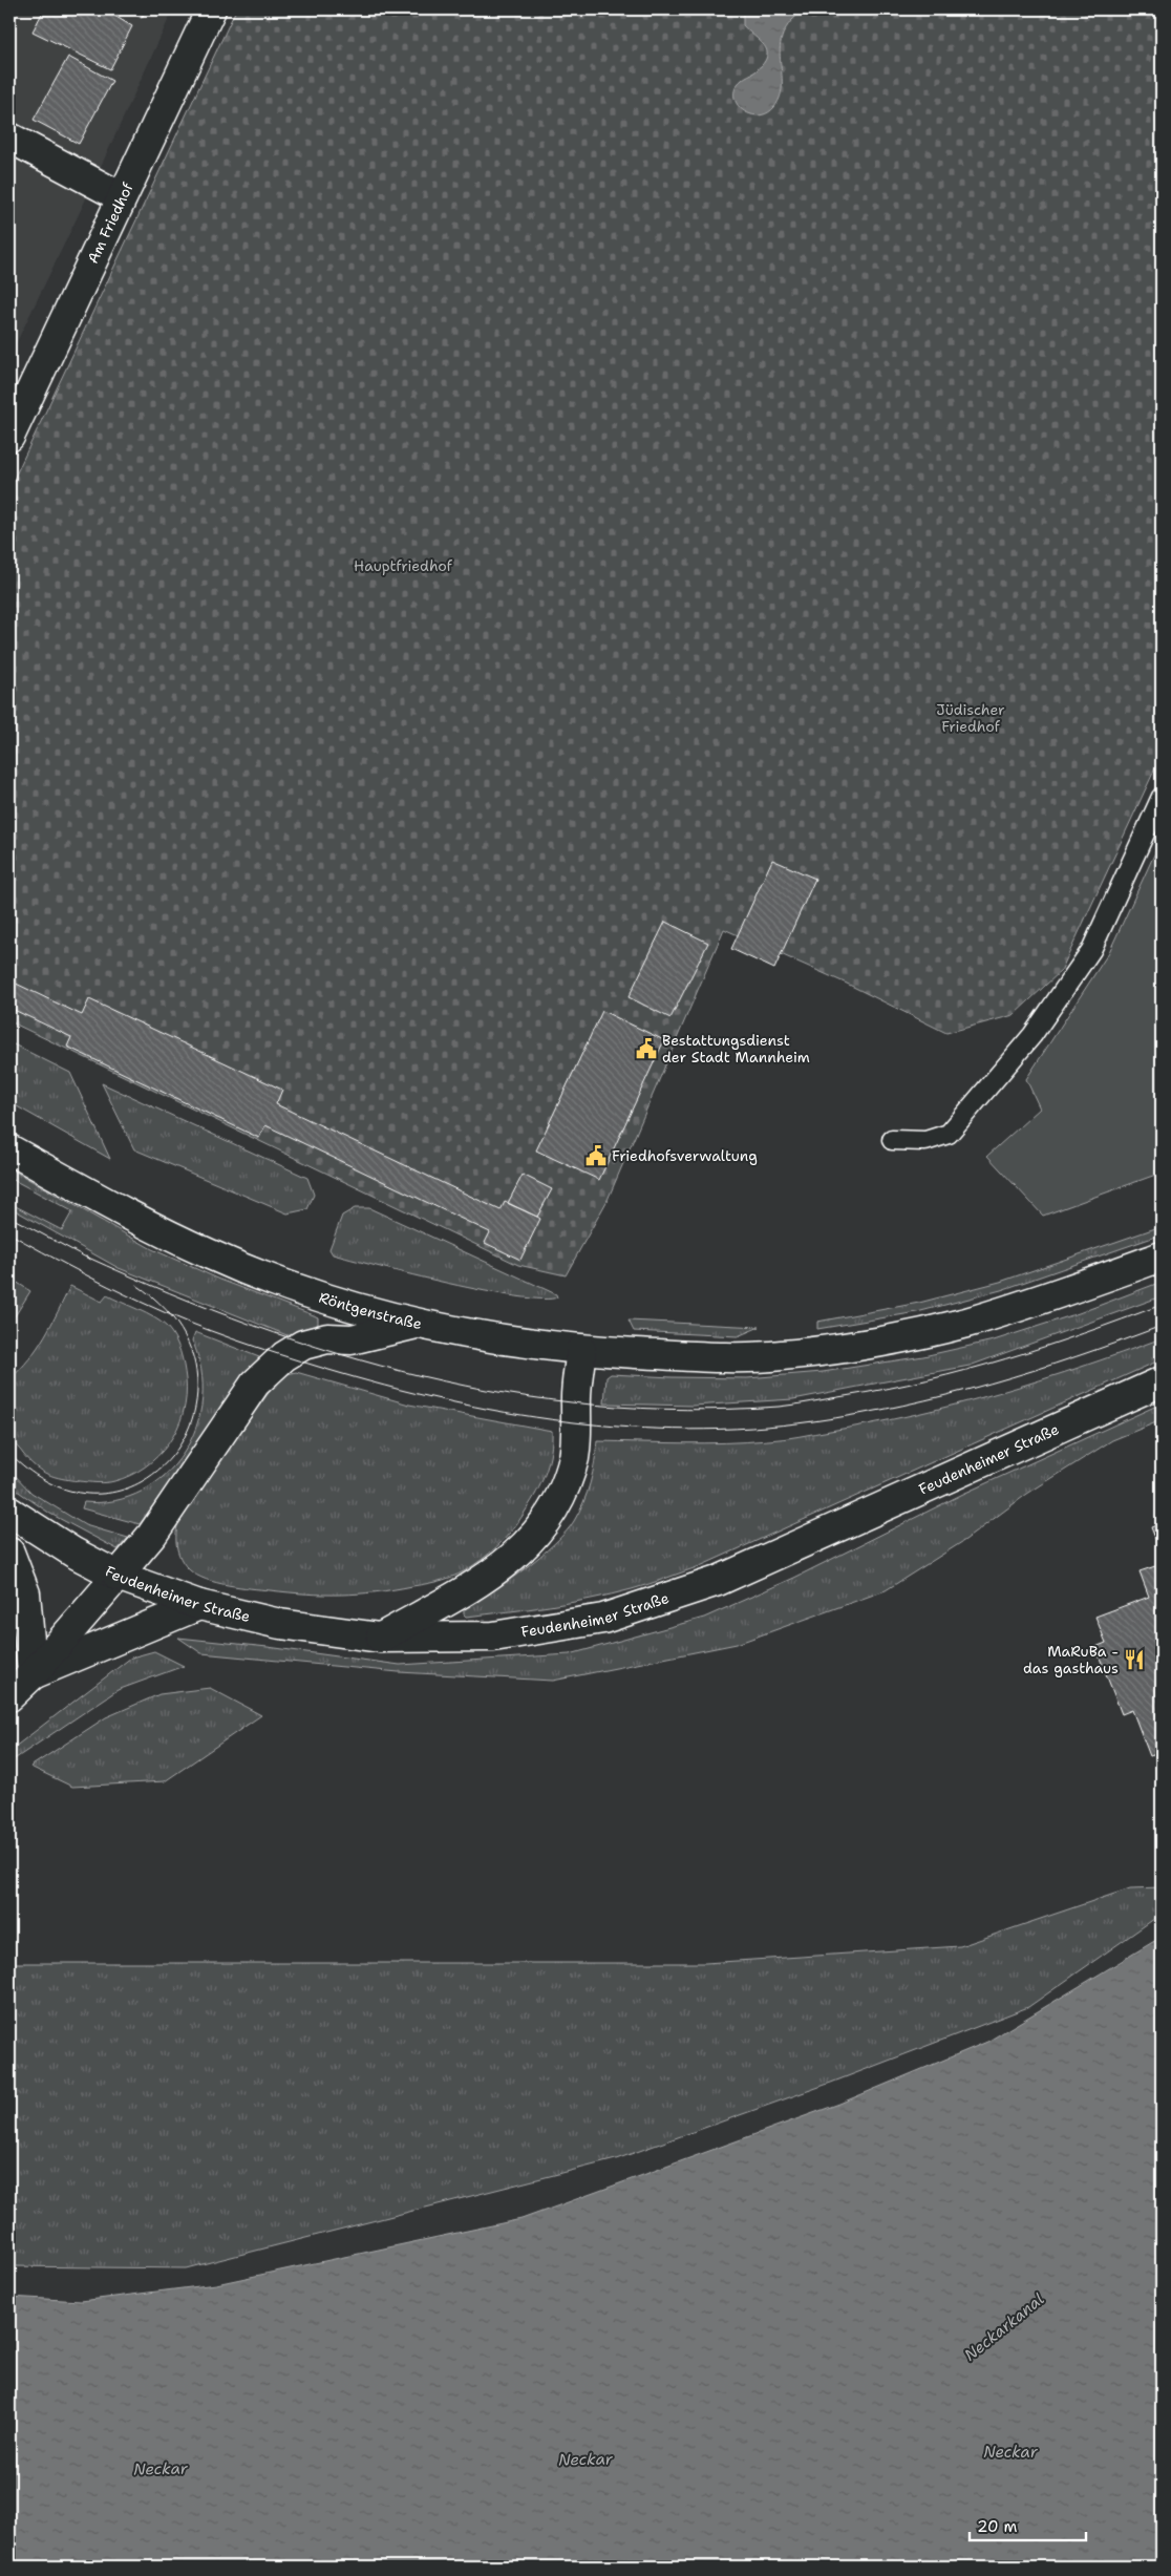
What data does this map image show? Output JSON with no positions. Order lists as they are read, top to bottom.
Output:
{
  "streets": {
    "main road": ["Am Friedhof", "Röntgenstraße", "Feudenheimer Straße"]
  },
  "water": ["Neckarkanal", "Neckar"],
  "parks": ["Hauptfriedhof", "Jüdischer Friedhof"],
  "places": {
    "public building": ["Bestattungsdienst der Stadt Mannheim", "Friedhofsverwaltung"],
    "restaurant": ["MaRuBa - das gasthaus"]
  },
  "scale_bar": "20 m"
}
